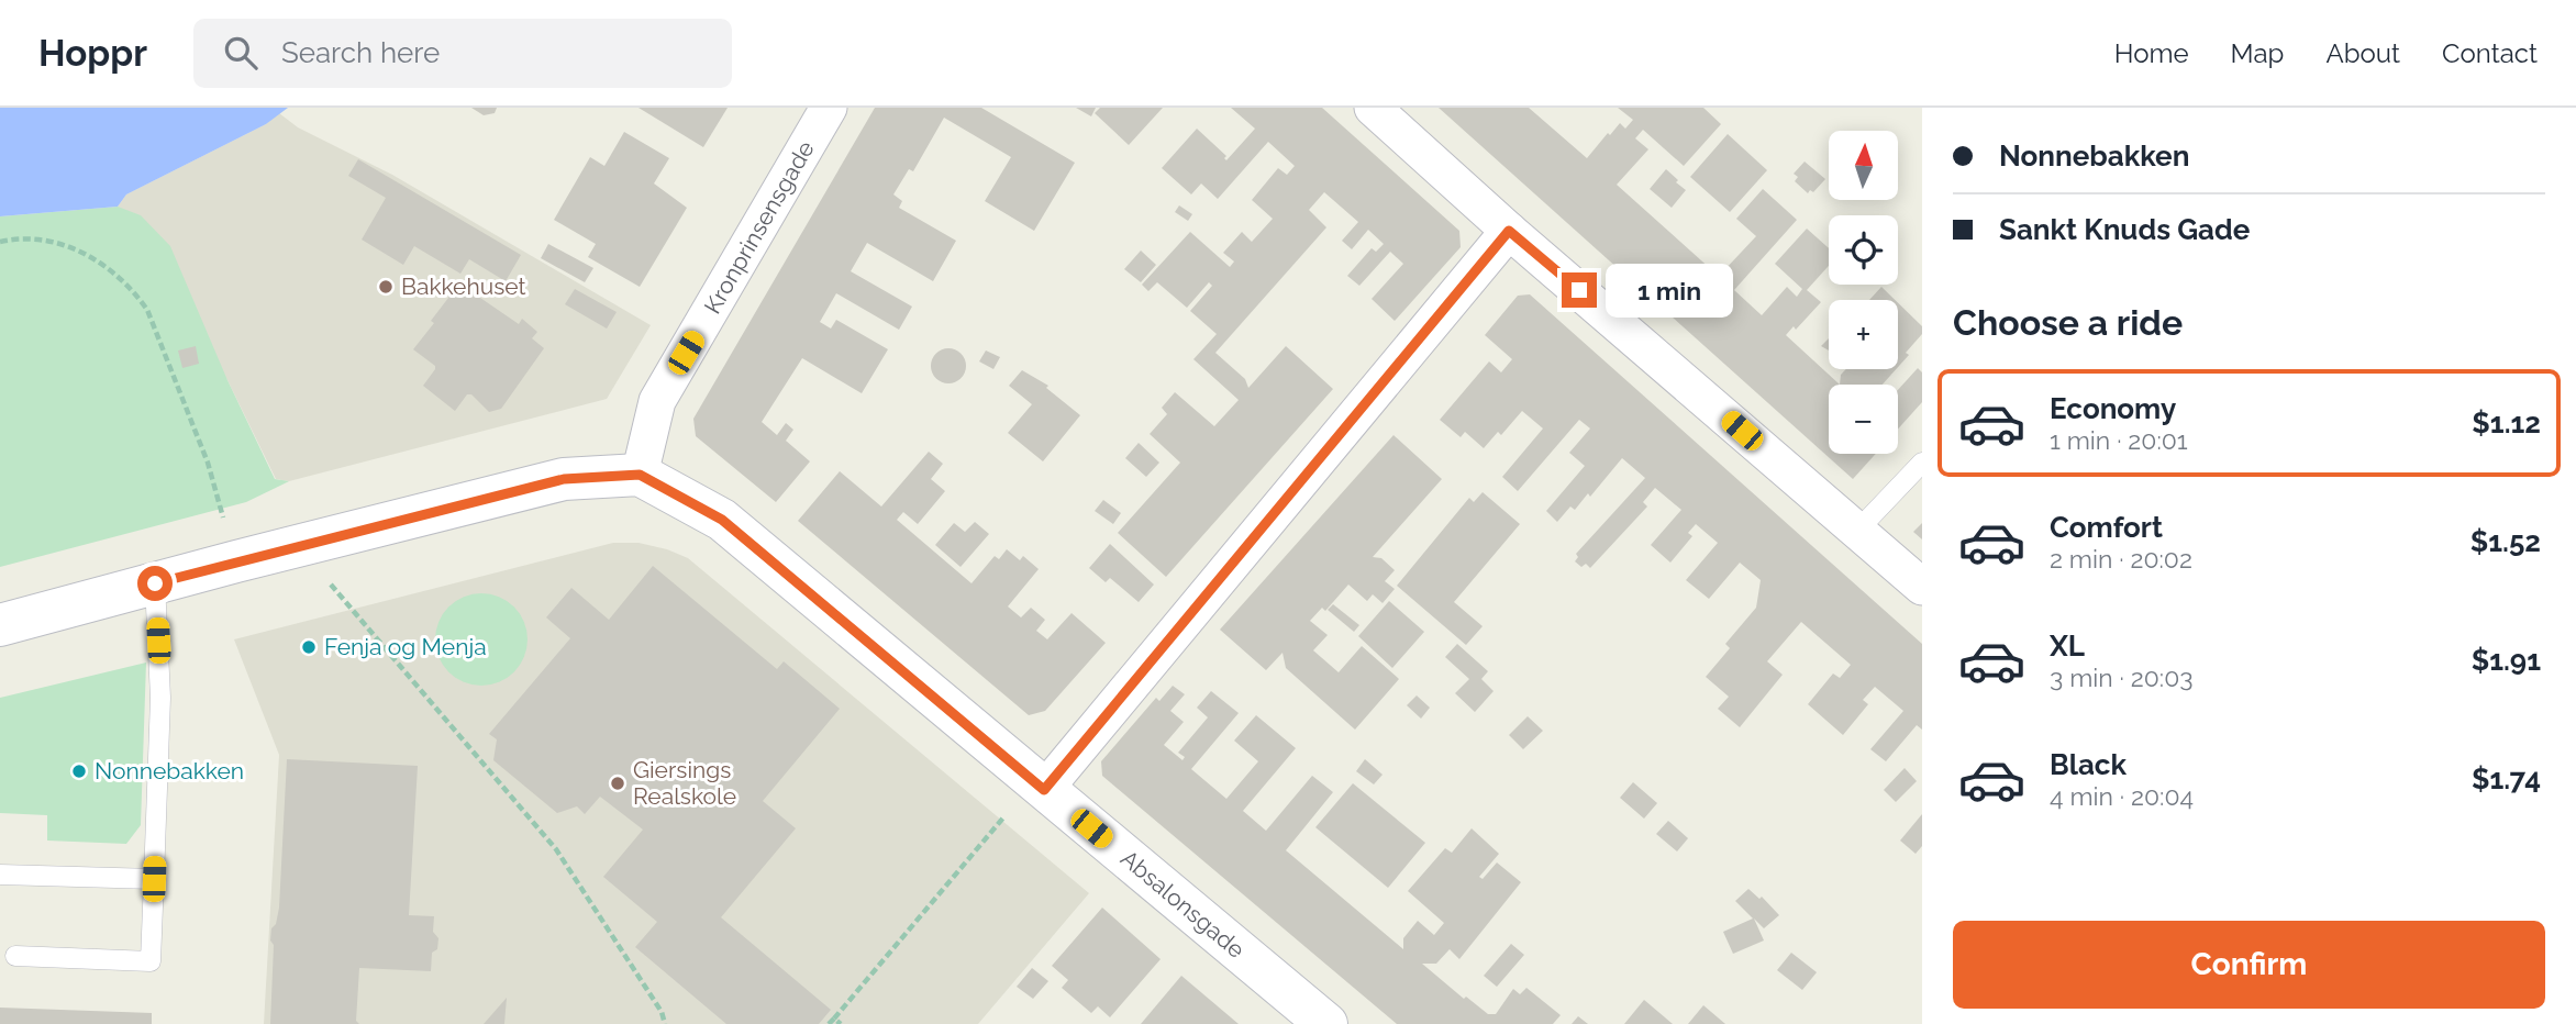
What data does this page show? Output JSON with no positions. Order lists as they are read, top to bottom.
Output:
{
  "streets": {
    "main road": ["Absalonsgade"],
    "street": ["Kronprinsensgade"]
  },
  "crossings": [
    ["Kronprinsensgade", "Absalonsgade"]
  ],
  "places": [
    "Bakkehuset",
    "Fenja og Menja",
    "Nonnebakken",
    "Giersings Realskole"
  ],
  "north": "top",
  "page": {
    "header": "Hoppr",
    "search": "Search here",
    "nav": [
      "Home",
      "Map",
      "About",
      "Contact"
    ],
    "banner": ["Nonnebakken", "Sankt Knuds Gade"],
    "map_buttons": ["+", "−"],
    "bubble": "1 min",
    "heading": "Choose a ride",
    "list": [
      {
        "name": "Economy",
        "note": "1 min · 20:01",
        "value": "$1.12"
      },
      {
        "name": "Comfort",
        "note": "2 min · 20:02",
        "value": "$1.52"
      },
      {
        "name": "XL",
        "note": "3 min · 20:03",
        "value": "$1.91"
      },
      {
        "name": "Black",
        "note": "4 min · 20:04",
        "value": "$1.74"
      }
    ],
    "buttons": "Confirm"
  }
}
